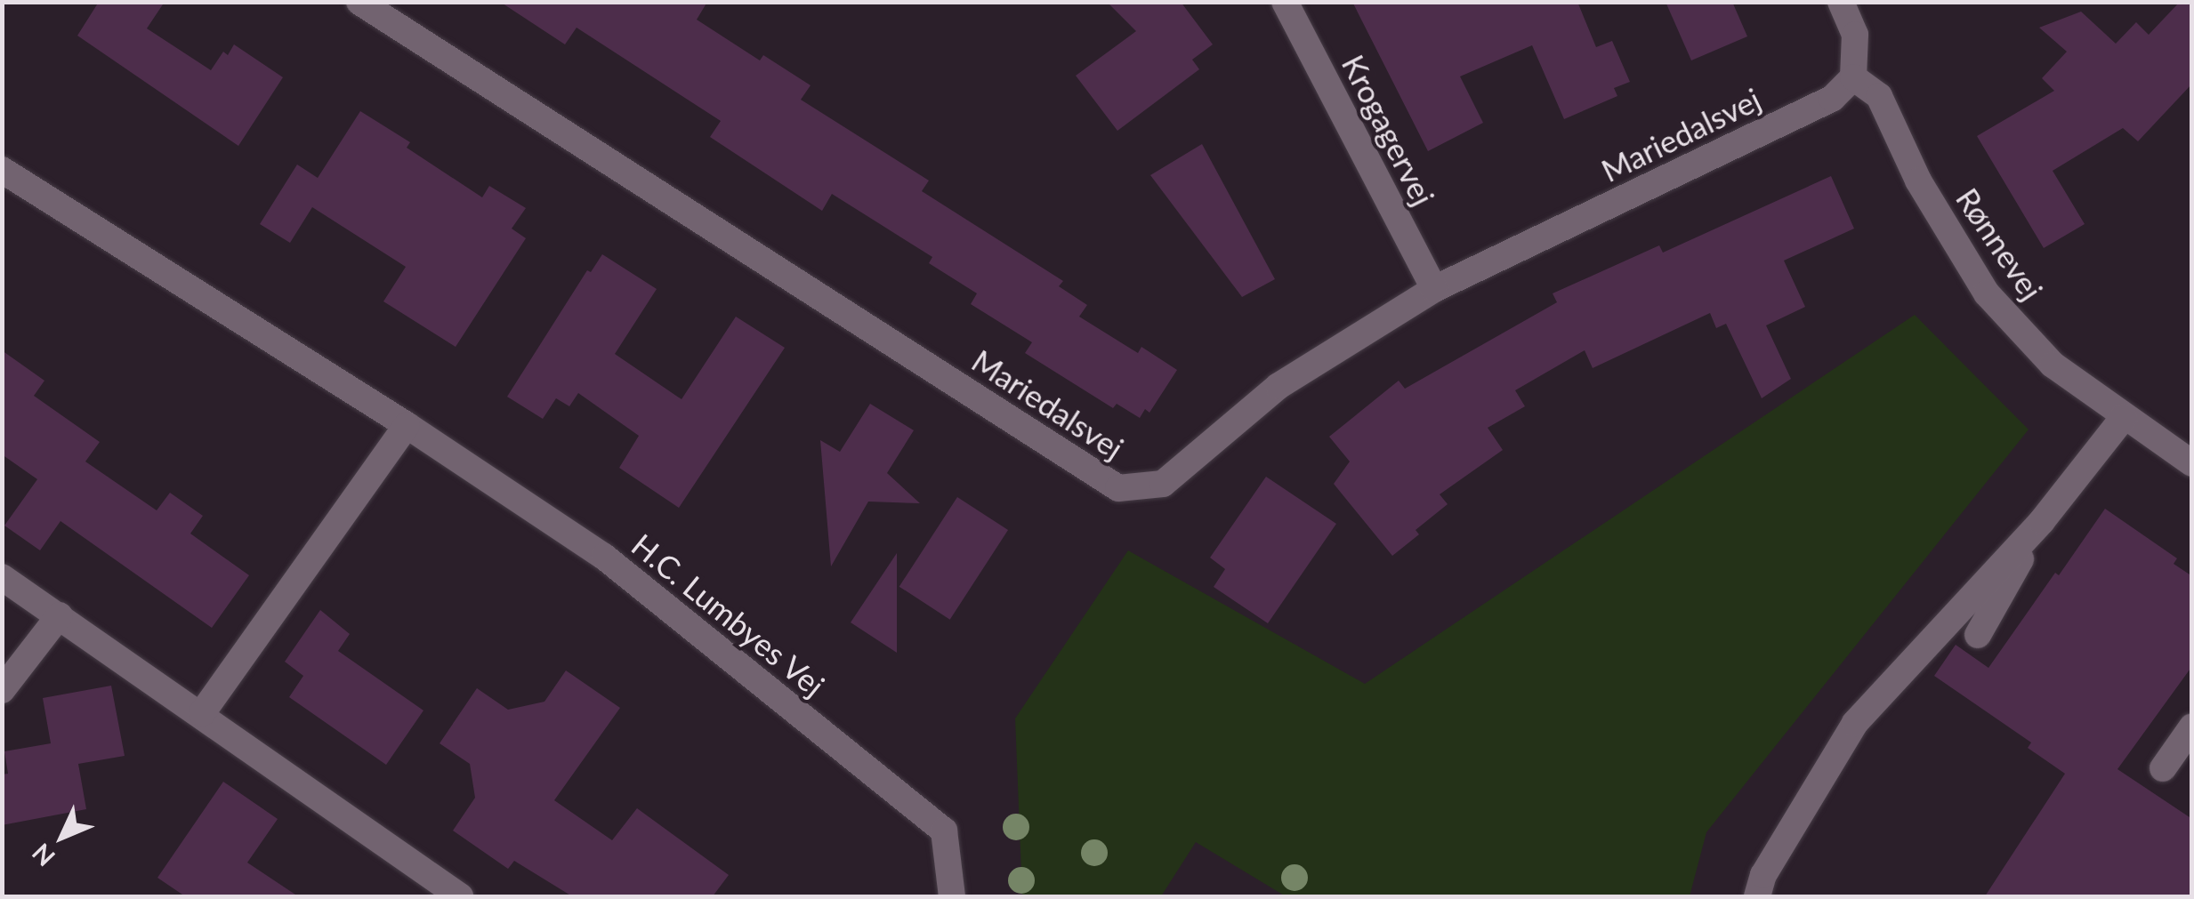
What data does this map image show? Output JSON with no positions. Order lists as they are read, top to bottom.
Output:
{
  "streets": {
    "street": [
      "Krogagervej",
      "Mariedalsvej",
      "Rønnevej",
      "H.C. Lumbyes Vej"
    ]
  },
  "crossings": [
    ["Krogagervej", "Mariedalsvej"],
    ["Mariedalsvej", "Rønnevej"]
  ],
  "north": "bottom left"
}
